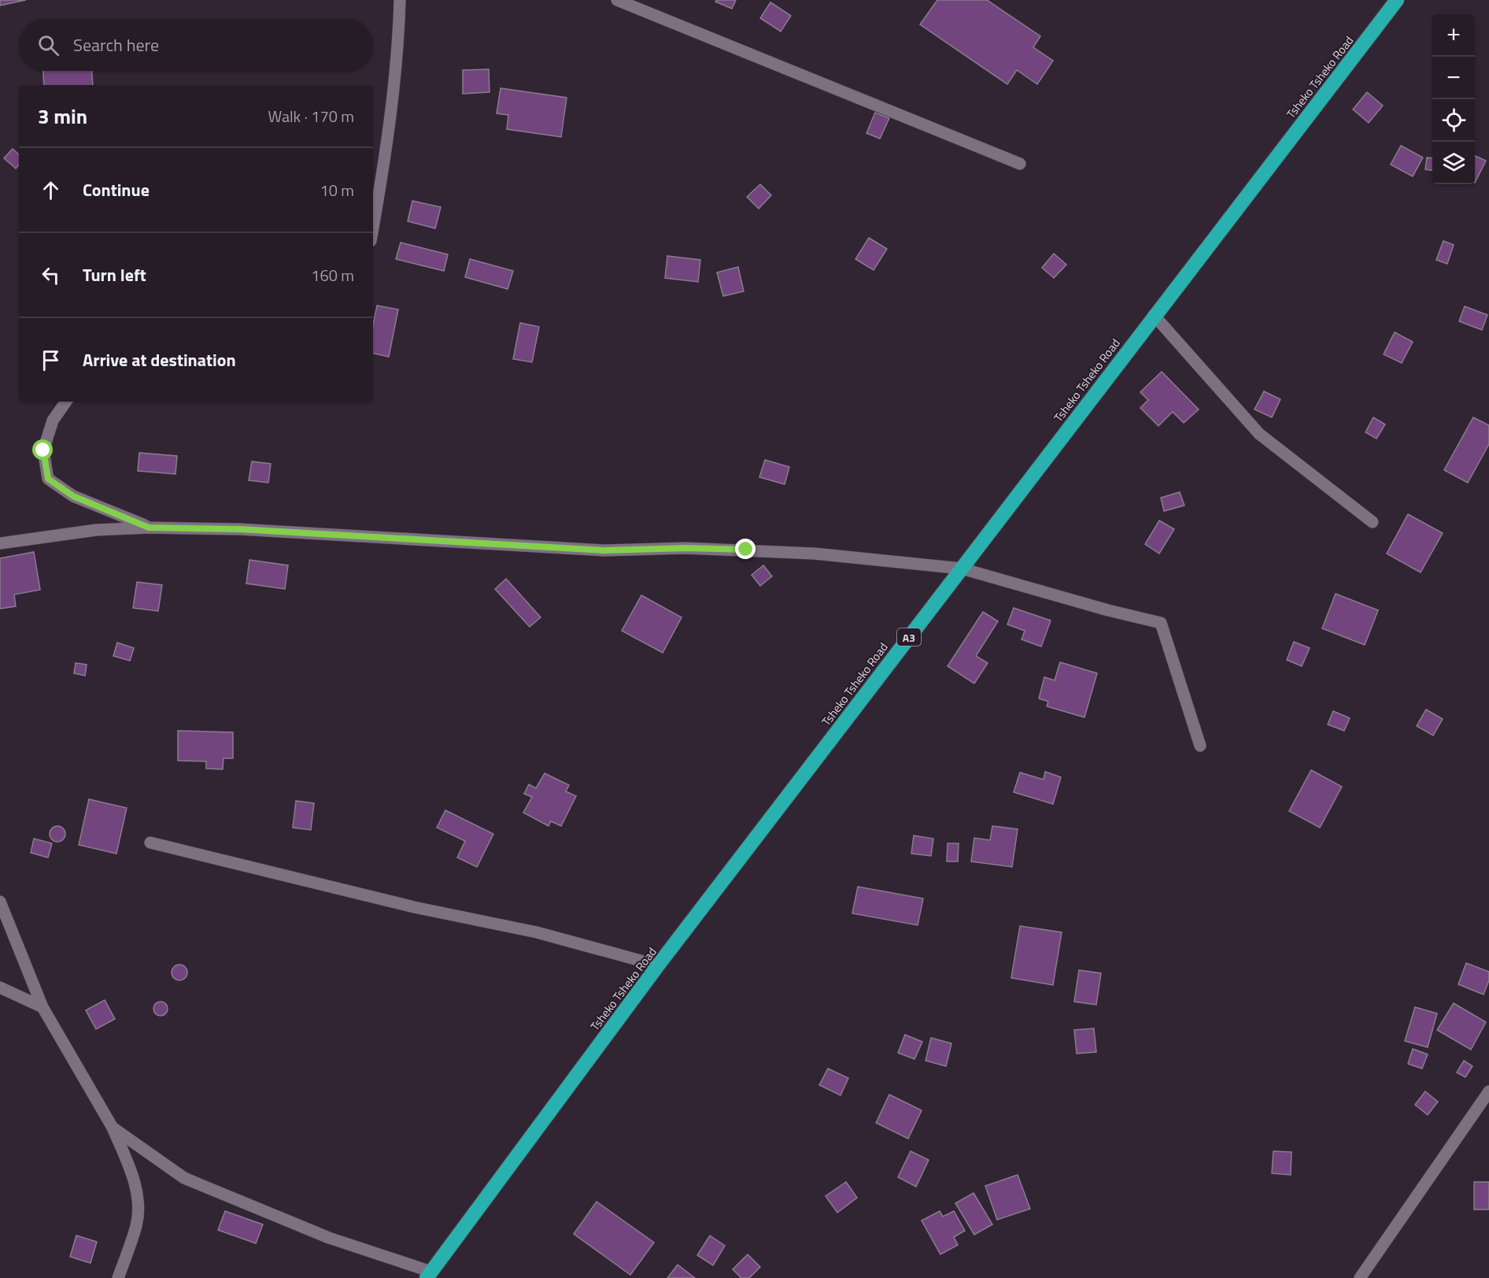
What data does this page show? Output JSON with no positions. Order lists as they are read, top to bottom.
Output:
{
  "streets": {
    "highway": ["Tsheko Tsheko Road", "A3"]
  },
  "page": {
    "map_buttons": ["+", "−"],
    "search": "Search here",
    "heading": ["3 min", "Walk · 170 m"],
    "list": [
      ["Continue", "10 m"],
      ["Turn left", "160 m"],
      "Arrive at destination"
    ]
  }
}
